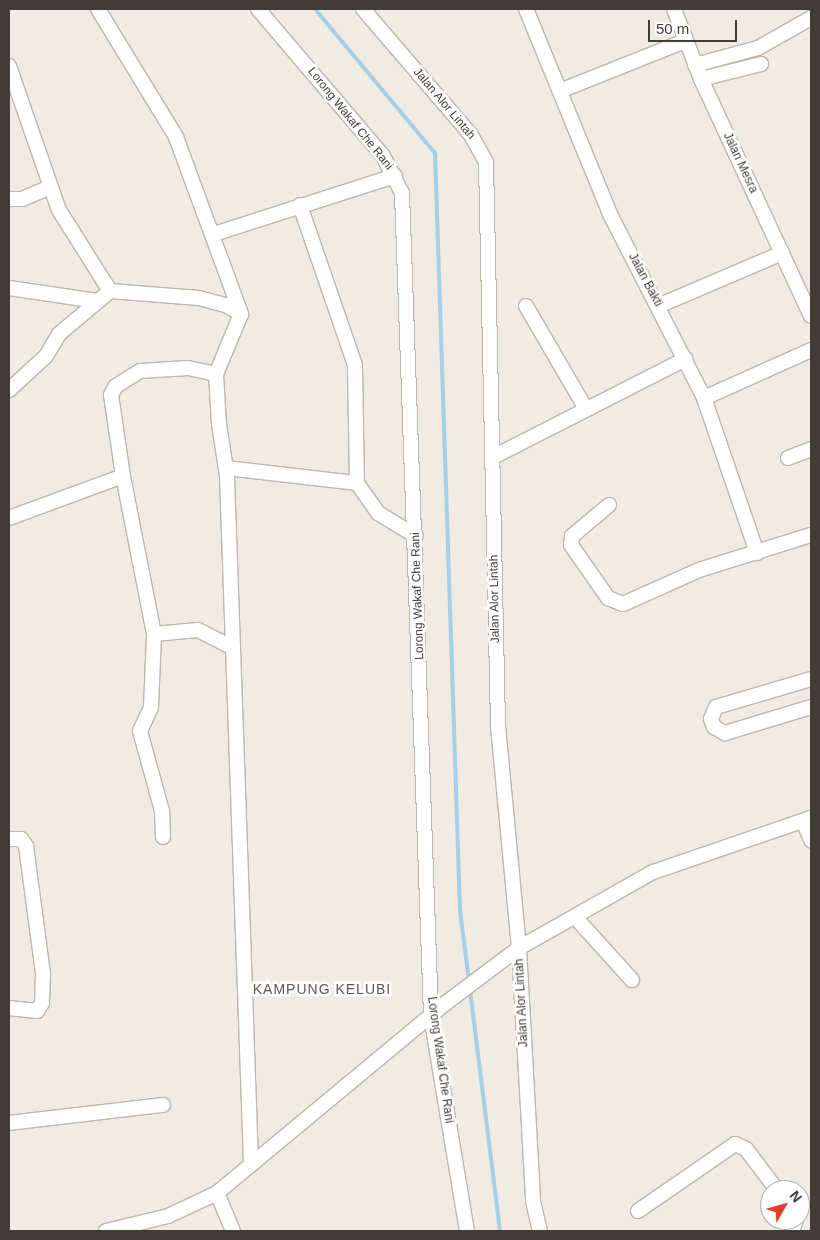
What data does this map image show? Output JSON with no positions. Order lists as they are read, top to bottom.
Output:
{
  "streets": {
    "street": [
      "Jalan Alor Lintah",
      "Lorong Wakaf Che Rani",
      "Jalan Mesra",
      "Jalan Bakti"
    ]
  },
  "districts": ["KAMPUNG KELUBI"],
  "scale_bar": "50 m",
  "north": "top right"
}
